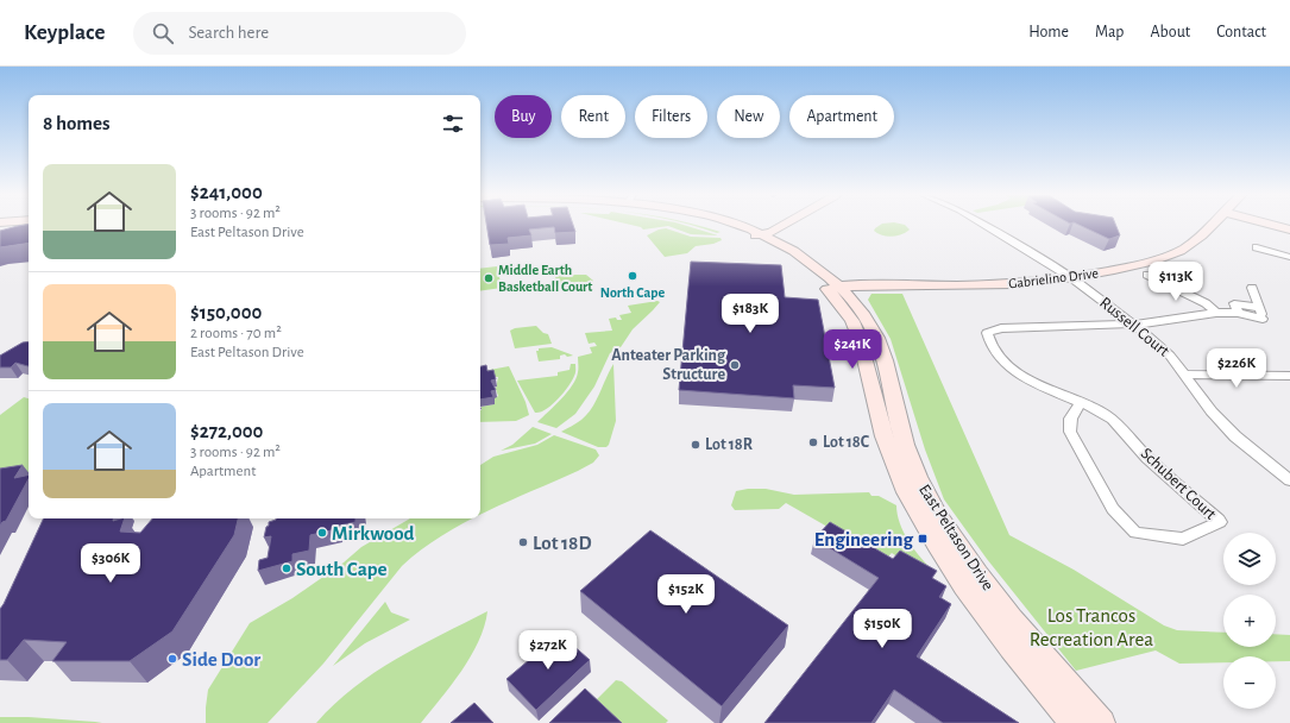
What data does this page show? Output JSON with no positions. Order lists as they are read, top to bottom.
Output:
{
  "streets": {
    "main road": ["Gabrielino Drive", "East Peltason Drive"],
    "street": ["Russell Court", "Schubert Court"]
  },
  "crossings": [
    ["Gabrielino Drive", "Russell Court"],
    ["Gabrielino Drive", "East Peltason Drive"],
    ["Russell Court", "Schubert Court"]
  ],
  "parks": ["Los Trancos Recreation Area"],
  "places": {
    "other": [
      "North Cape",
      "Middle Earth Basketball Court",
      "Anteater Parking Structure",
      "Lot 18C",
      "Lot 18R",
      "Mirkwood",
      "Lot 18D",
      "South Cape",
      "Side Door"
    ],
    "transit": ["Engineering"]
  },
  "page": {
    "header": "Keyplace",
    "search": "Search here",
    "nav": [
      "Home",
      "Map",
      "About",
      "Contact"
    ],
    "chip": [
      "Buy",
      "Rent",
      "Filters",
      "New",
      "Apartment"
    ],
    "heading": "8 homes",
    "list": [
      {
        "name": "$241,000",
        "note": "3 rooms · 92 m² · East Peltason Drive"
      },
      {
        "name": "$150,000",
        "note": "2 rooms · 70 m² · East Peltason Drive"
      },
      {
        "name": "$272,000",
        "note": "3 rooms · 92 m² · Apartment"
      }
    ],
    "price": [
      "$113K",
      "$183K",
      "$241K",
      "$226K",
      "$306K",
      "$152K",
      "$150K",
      "$272K"
    ],
    "map_buttons": ["+", "−"]
  }
}
